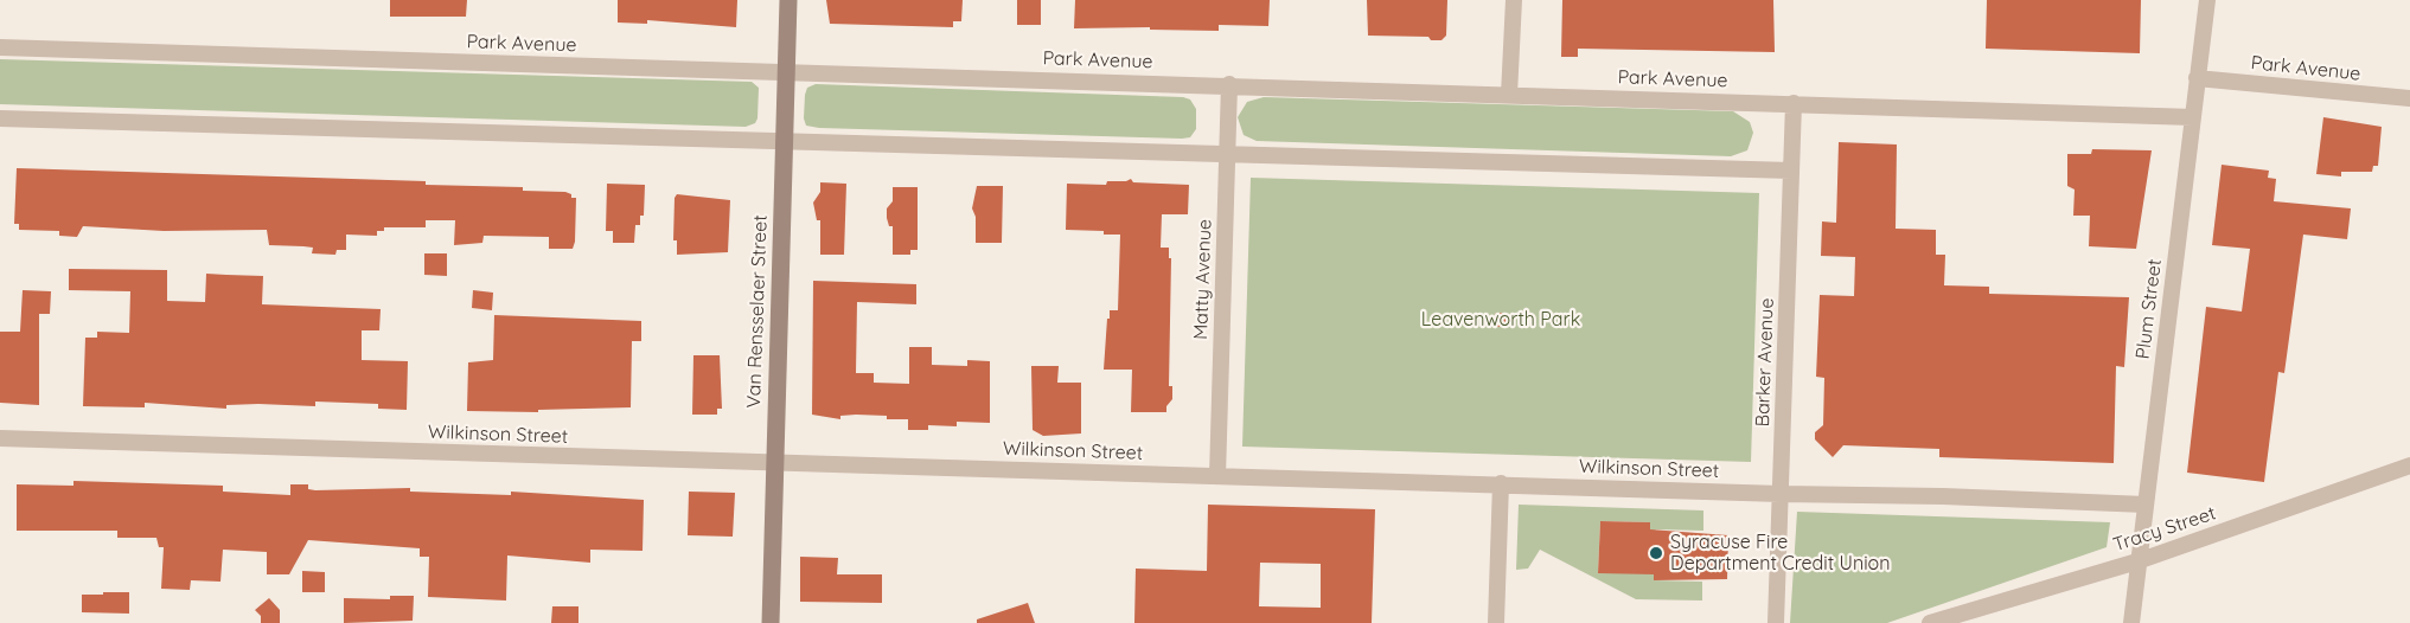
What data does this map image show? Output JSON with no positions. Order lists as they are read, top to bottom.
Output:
{
  "streets": {
    "street": [
      "Park Avenue",
      "Matty Avenue",
      "Plum Street",
      "Van Rensselaer Street",
      "Barker Avenue",
      "Wilkinson Street",
      "Tracy Street"
    ]
  },
  "crossings": [
    ["Park Avenue", "Matty Avenue"],
    ["Park Avenue", "Plum Street"],
    ["Park Avenue", "Van Rensselaer Street"],
    ["Park Avenue", "Barker Avenue"],
    ["Matty Avenue", "Wilkinson Street"],
    ["Plum Street", "Wilkinson Street"],
    ["Plum Street", "Tracy Street"],
    ["Van Rensselaer Street", "Wilkinson Street"],
    ["Barker Avenue", "Wilkinson Street"]
  ],
  "parks": ["Leavenworth Park"],
  "places": ["Syracuse Fire Department Credit Union"]
}
